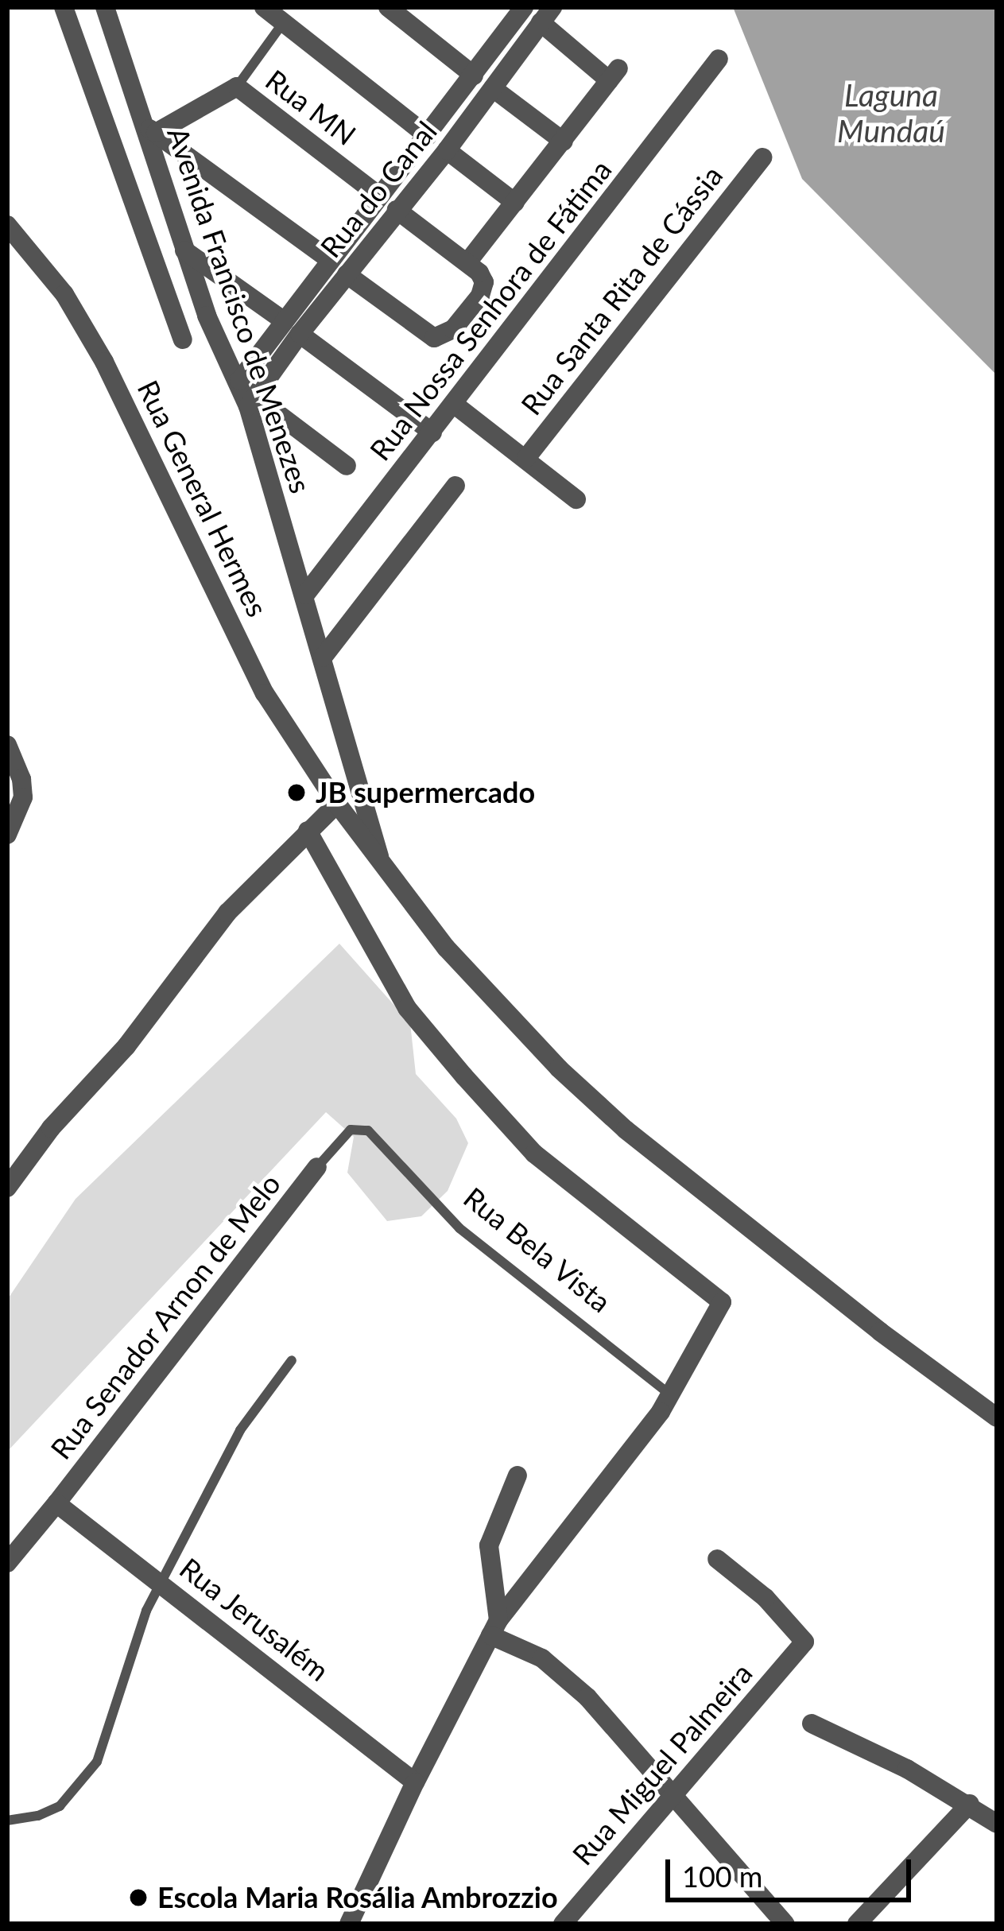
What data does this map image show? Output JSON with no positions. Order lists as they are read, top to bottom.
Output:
{
  "streets": {
    "street": [
      "Rua MN",
      "Rua do Canal",
      "Rua Santa Rita de Cássia",
      "Avenida Francisco de Menezes",
      "Rua Nossa Senhora de Fátima",
      "Rua General Hermes",
      "Rua Senador Arnon de Melo",
      "Rua Jerusalém",
      "Rua Miguel Palmeira"
    ],
    "lane": ["Rua Bela Vista"]
  },
  "crossings": [
    ["Rua MN", "Rua do Canal"],
    ["Rua MN", "Avenida Francisco de Menezes"],
    ["Rua do Canal", "Avenida Francisco de Menezes"],
    ["Avenida Francisco de Menezes", "Rua Nossa Senhora de Fátima"],
    ["Avenida Francisco de Menezes", "Rua General Hermes"],
    ["Rua Bela Vista", "Rua Senador Arnon de Melo"],
    ["Rua Senador Arnon de Melo", "Rua Jerusalém"]
  ],
  "water": ["Laguna Mundaú"],
  "places": ["JB supermercado", "Escola Maria Rosália Ambrozzio"],
  "scale_bar": "100 m"
}
